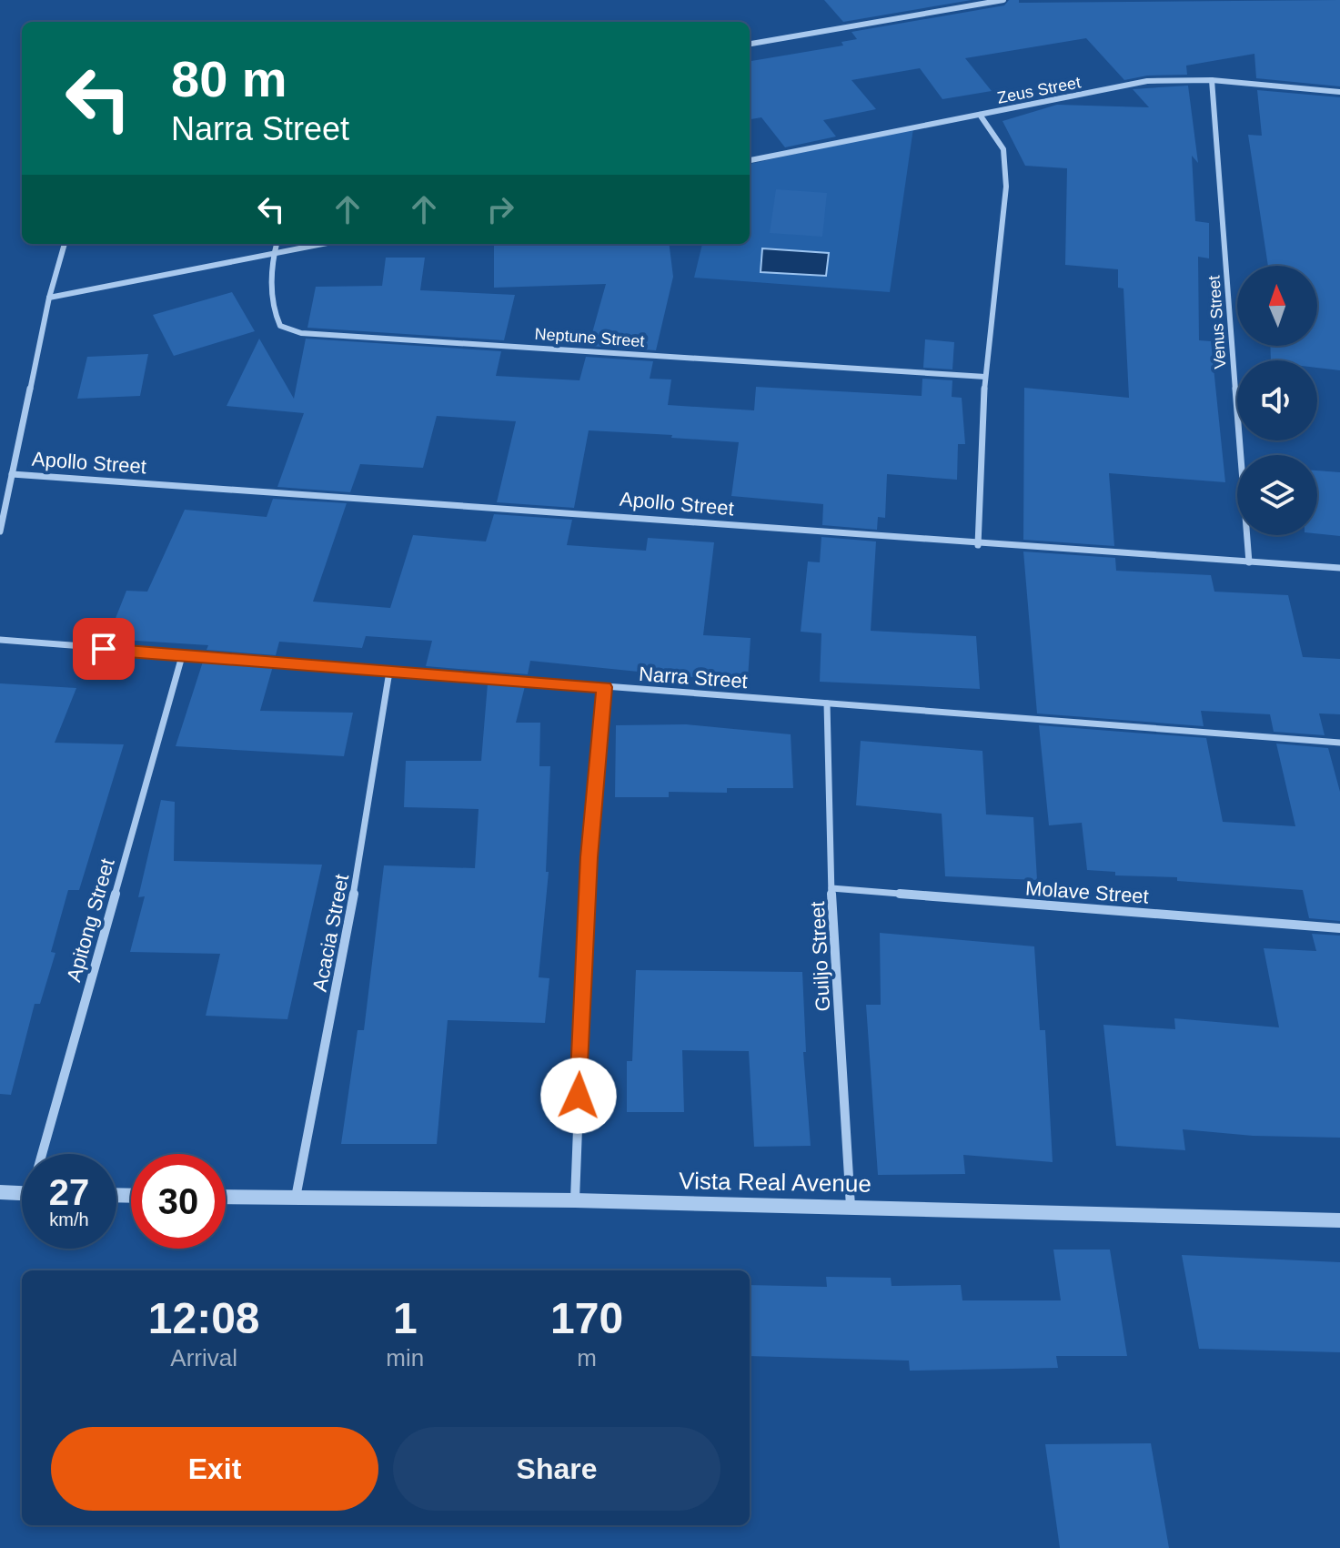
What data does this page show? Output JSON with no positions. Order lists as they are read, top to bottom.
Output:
{
  "streets": {
    "street": [
      "Zeus Street",
      "Venus Street",
      "Neptune Street",
      "Apollo Street",
      "Narra Street",
      "Molave Street",
      "Apitong Street",
      "Acacia Street",
      "Guiljo Street",
      "Vista Real Avenue"
    ]
  },
  "crossings": [
    ["Zeus Street", "Venus Street"],
    ["Venus Street", "Apollo Street"],
    ["Narra Street", "Apitong Street"],
    ["Narra Street", "Acacia Street"],
    ["Narra Street", "Guiljo Street"],
    ["Molave Street", "Guiljo Street"],
    ["Acacia Street", "Vista Real Avenue"],
    ["Guiljo Street", "Vista Real Avenue"]
  ],
  "north": "top",
  "page": {
    "turn": ["80 m", "Narra Street"],
    "speed": "27 km/h",
    "limit": "30",
    "eta": [
      "12:08",
      "Arrival",
      "1",
      "min",
      "170",
      "m"
    ],
    "buttons": ["Exit", "Share"]
  }
}
